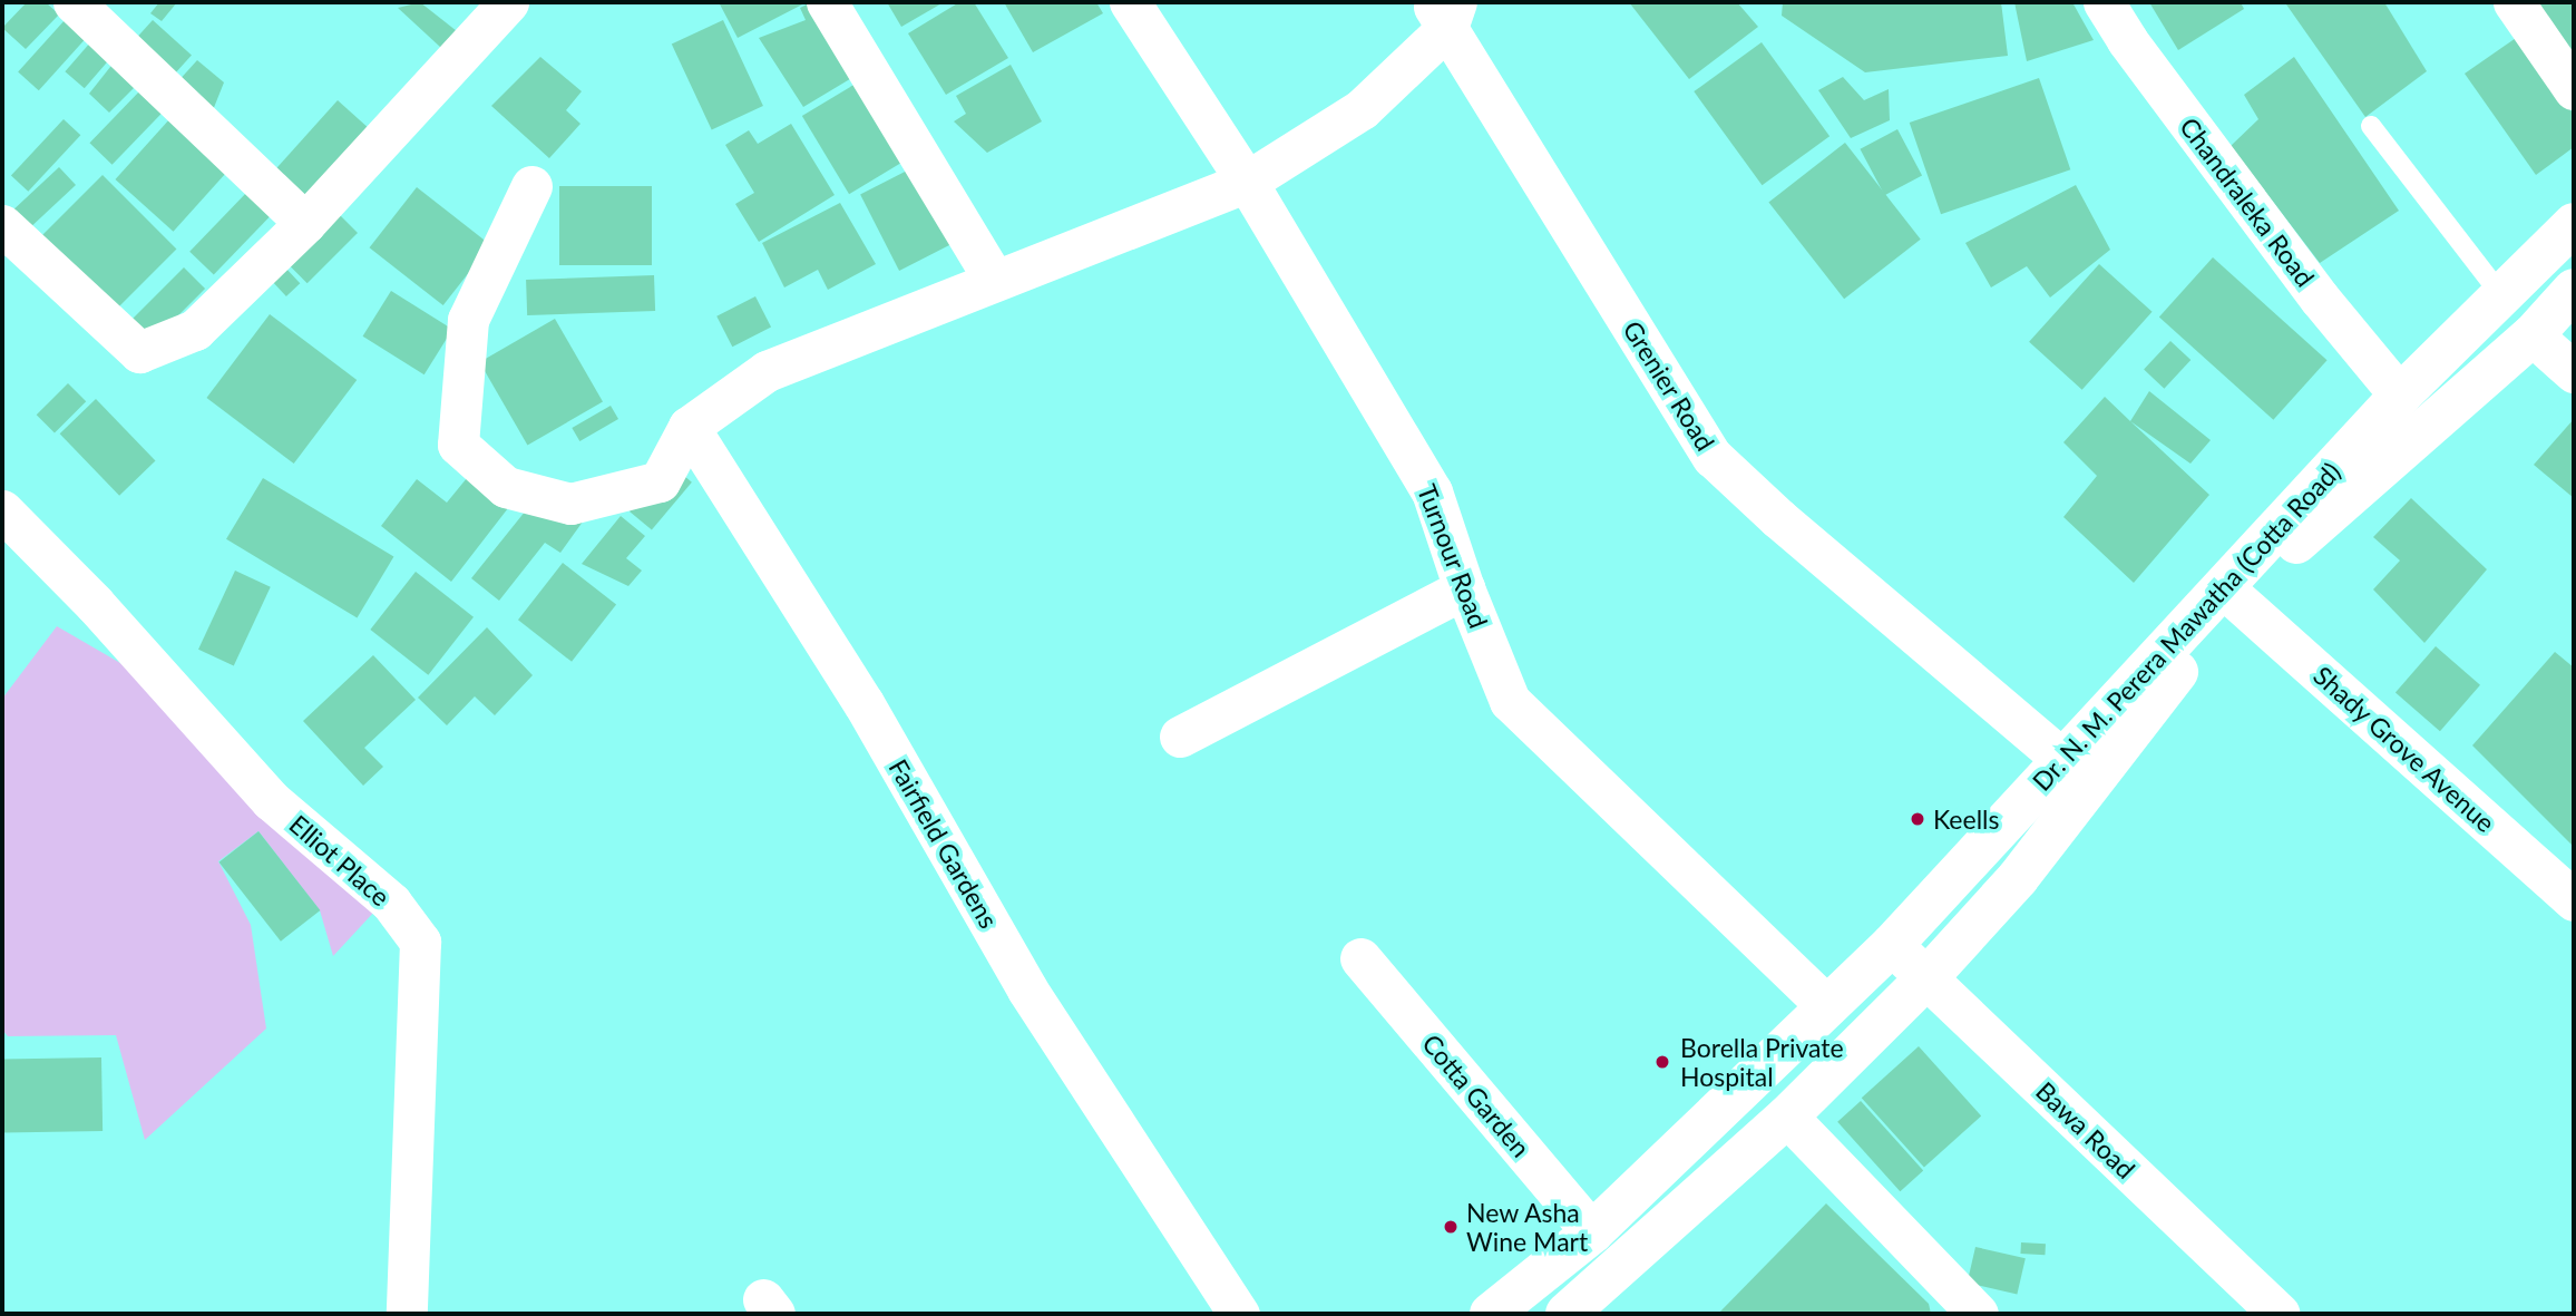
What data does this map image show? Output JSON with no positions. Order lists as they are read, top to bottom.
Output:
{
  "streets": {
    "main road": ["Dr. N. M. Perera Mawatha (Cotta Road)"],
    "street": [
      "Chandraleka Road",
      "Grenier Road",
      "Turnour Road",
      "Shady Grove Avenue",
      "Fairfield Gardens",
      "Elliot Place",
      "Cotta Garden",
      "Bawa Road"
    ]
  },
  "crossings": [
    ["Chandraleka Road", "Dr. N. M. Perera Mawatha (Cotta Road)"],
    ["Grenier Road", "Dr. N. M. Perera Mawatha (Cotta Road)"],
    ["Turnour Road", "Dr. N. M. Perera Mawatha (Cotta Road)"],
    ["Dr. N. M. Perera Mawatha (Cotta Road)", "Shady Grove Avenue"],
    ["Dr. N. M. Perera Mawatha (Cotta Road)", "Cotta Garden"],
    ["Dr. N. M. Perera Mawatha (Cotta Road)", "Bawa Road"]
  ],
  "places": ["Keells", "Borella Private Hospital", "New Asha Wine Mart"]
}
